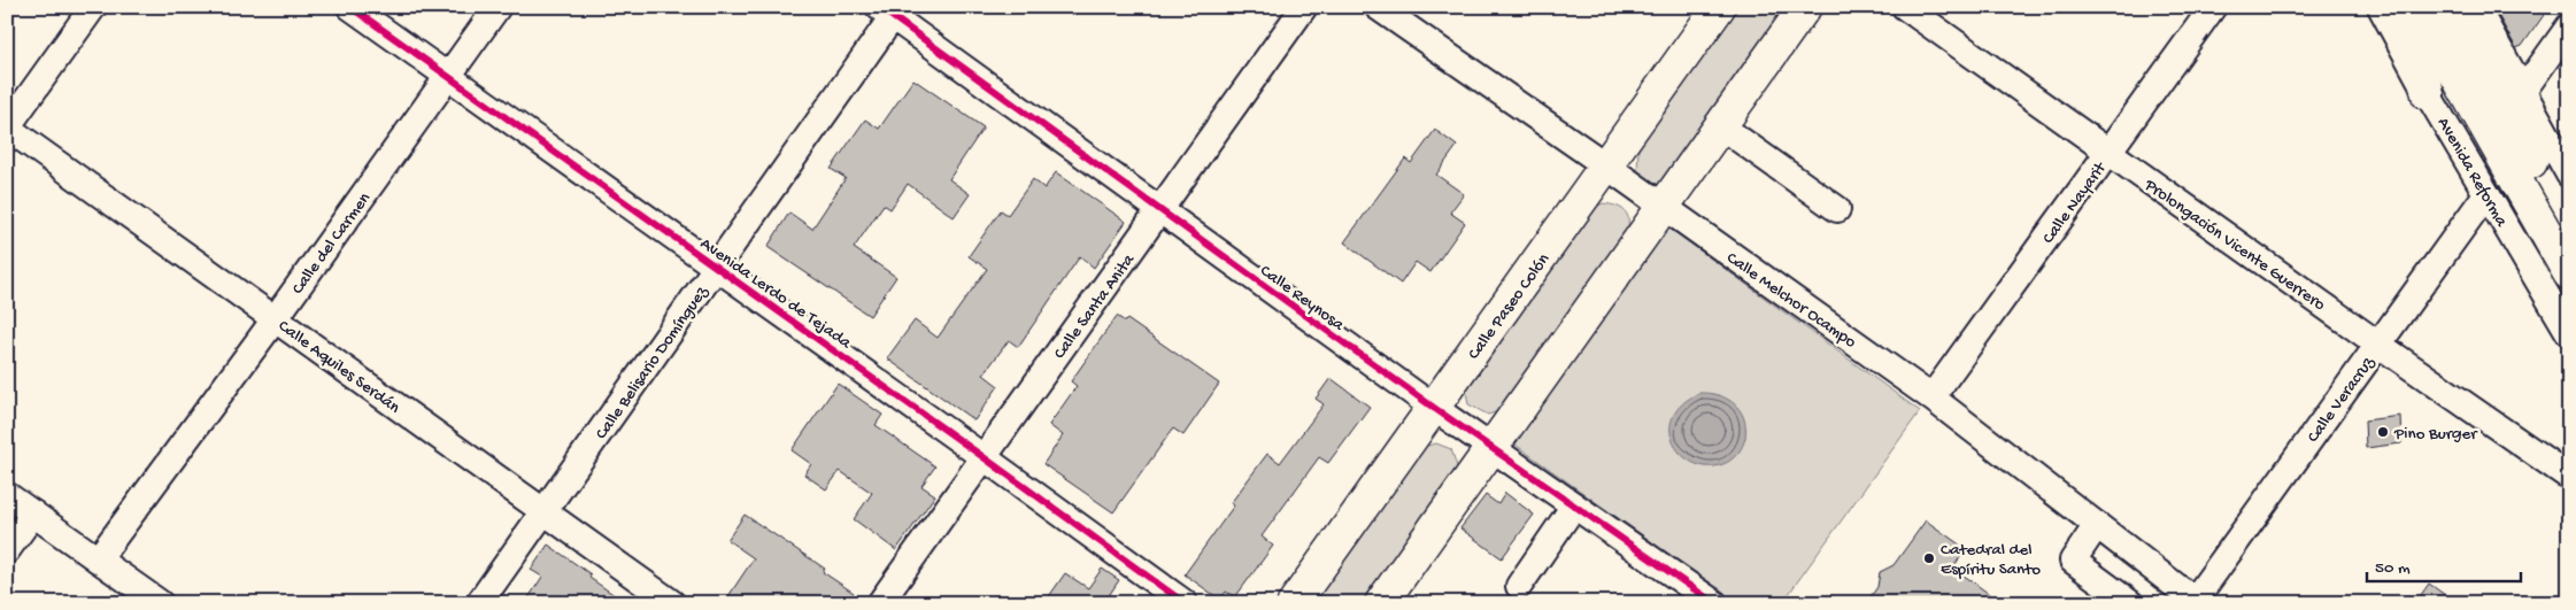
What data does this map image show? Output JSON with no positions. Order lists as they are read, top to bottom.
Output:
{
  "streets": {
    "main road": ["Avenida Reforma", "Calle Paseo Colón"],
    "street": [
      "Calle Nayarit",
      "Calle del Carmen",
      "Prolongación Vicente Guerrero",
      "Avenida Lerdo de Tejada",
      "Calle Reynosa",
      "Calle Melchor Ocampo",
      "Calle Santa Anita",
      "Calle Belisario Domínguez",
      "Calle Aquiles Serdán",
      "Calle Veracruz"
    ]
  },
  "crossings": [
    ["Avenida Reforma", "Calle Veracruz"],
    ["Calle Nayarit", "Prolongación Vicente Guerrero"],
    ["Calle Nayarit", "Calle Melchor Ocampo"],
    ["Calle del Carmen", "Avenida Lerdo de Tejada"],
    ["Calle del Carmen", "Calle Aquiles Serdán"],
    ["Prolongación Vicente Guerrero", "Calle Veracruz"],
    ["Avenida Lerdo de Tejada", "Calle Santa Anita"],
    ["Avenida Lerdo de Tejada", "Calle Belisario Domínguez"],
    ["Calle Reynosa", "Calle Santa Anita"],
    ["Calle Reynosa", "Calle Paseo Colón"],
    ["Calle Reynosa", "Calle Belisario Domínguez"],
    ["Calle Melchor Ocampo", "Calle Paseo Colón"],
    ["Calle Melchor Ocampo", "Calle Veracruz"],
    ["Calle Belisario Domínguez", "Calle Aquiles Serdán"]
  ],
  "places": ["Pino Burger", "Catedral del Espíritu Santo"],
  "scale_bar": "50 m"
}
